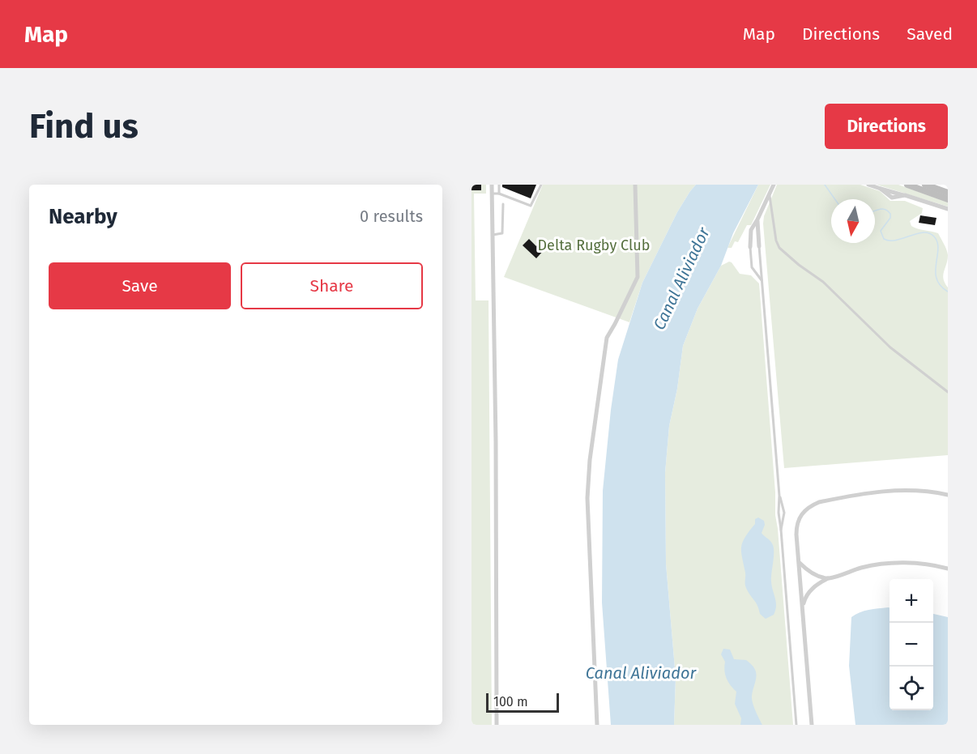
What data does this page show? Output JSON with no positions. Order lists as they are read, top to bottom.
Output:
{
  "water": ["Canal Aliviador"],
  "parks": ["Delta Rugby Club"],
  "scale_bar": "100 m",
  "north": "bottom",
  "page": {
    "header": "Map",
    "nav": ["Map", "Directions", "Saved"],
    "buttons": [
      "Directions",
      ["Save", "Share"]
    ],
    "title": "Find us",
    "heading": ["Nearby", "0 results"],
    "map_buttons": ["+", "−"],
    "scale": "100 m"
  }
}
